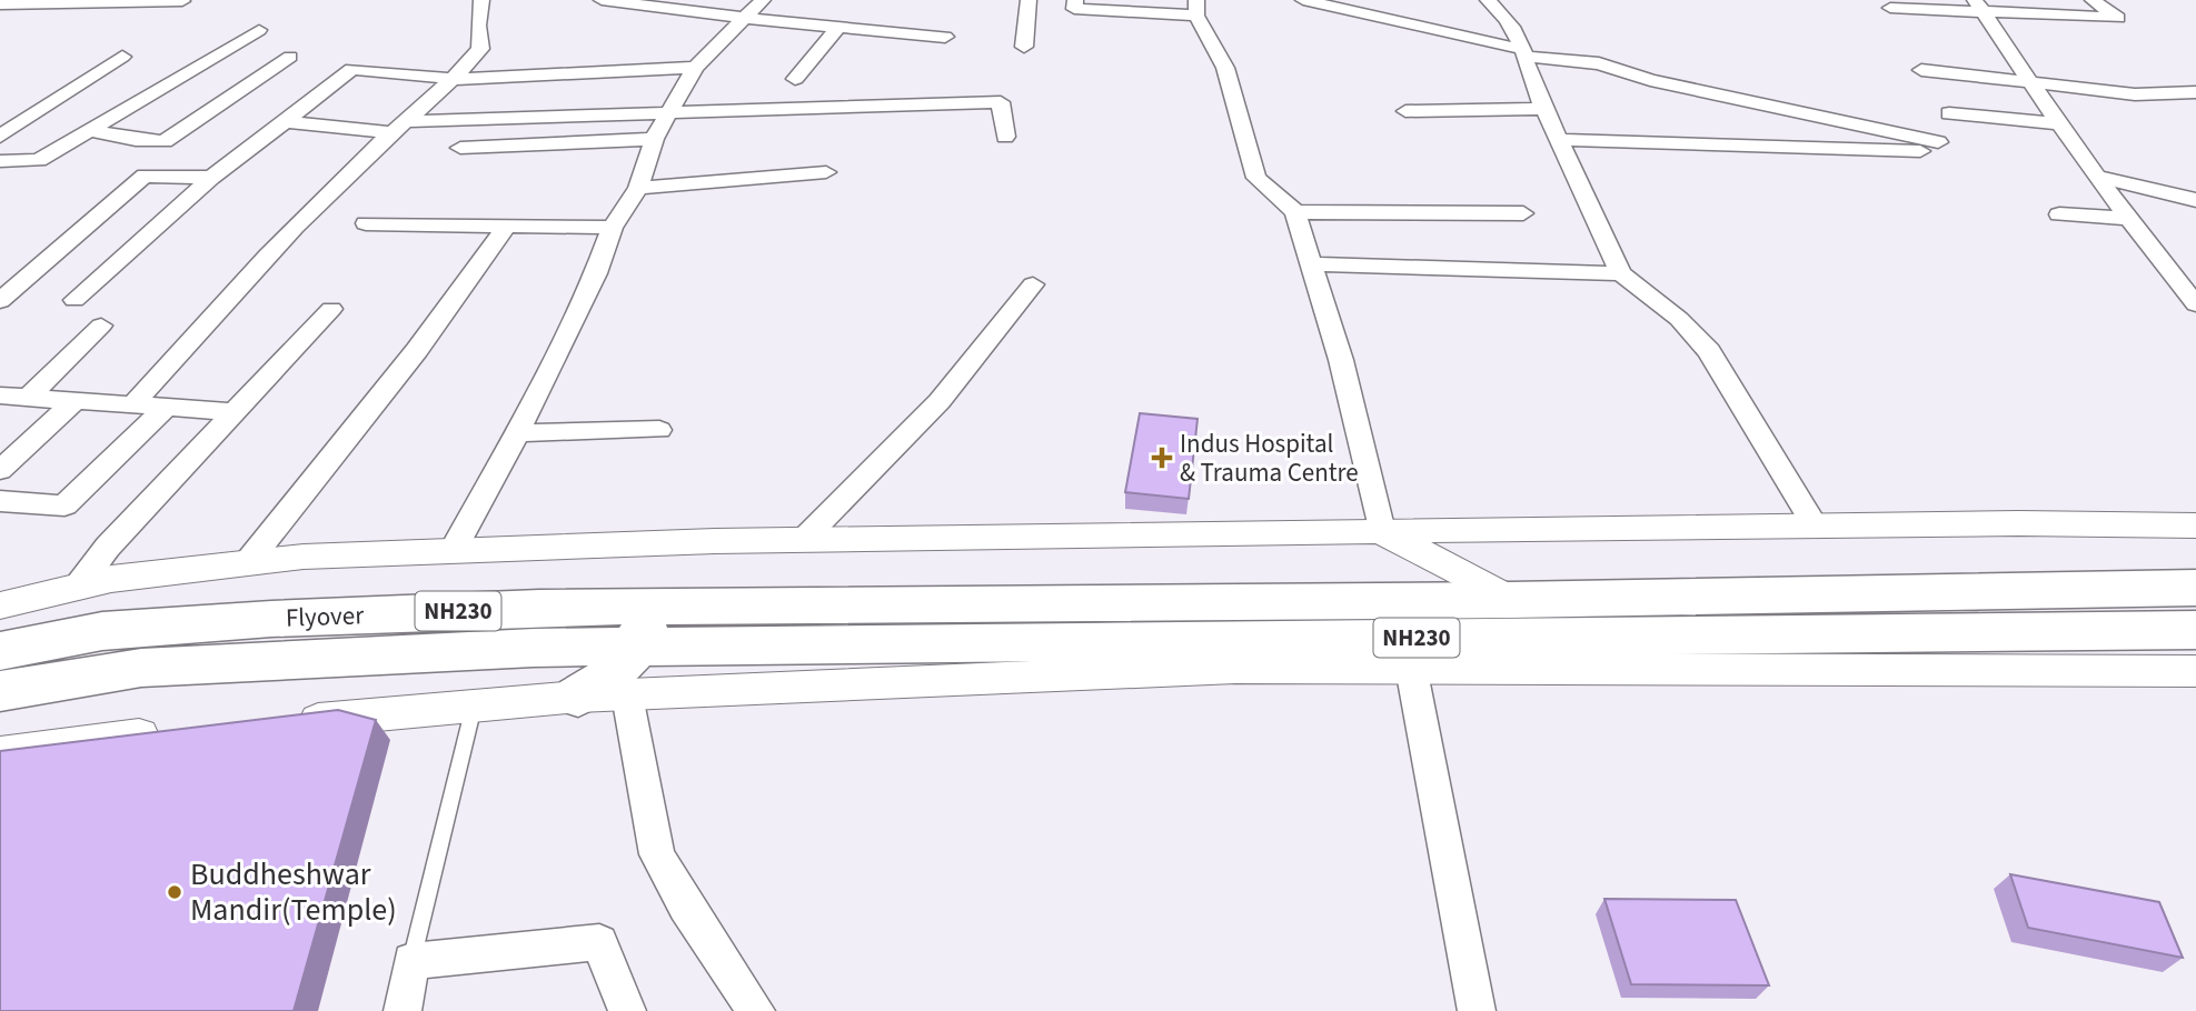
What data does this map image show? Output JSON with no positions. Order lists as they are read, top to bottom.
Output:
{
  "streets": {
    "highway": ["NH230", "Flyover"]
  },
  "crossings": [
    ["NH230", "Flyover"]
  ],
  "places": {
    "health": ["Indus Hospital & Trauma Centre"],
    "other": ["Buddheshwar Mandir(Temple)"]
  }
}
